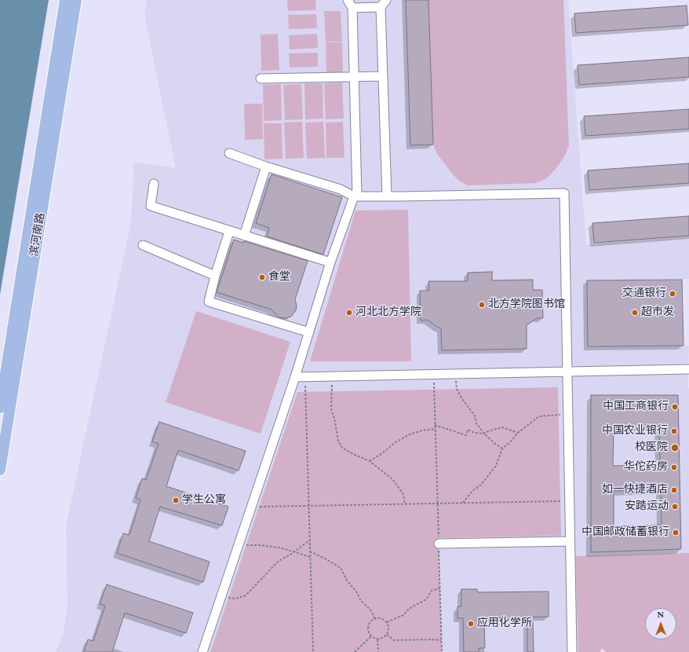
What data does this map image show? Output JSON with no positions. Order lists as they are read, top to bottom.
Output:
{
  "streets": {
    "main road": ["滨河南路"]
  },
  "places": [
    "食堂",
    "交通银行",
    "北方学院图书馆",
    "河北北方学院",
    "超市发",
    "中国工商银行",
    "中国农业银行",
    "校医院",
    "华佗药房",
    "如一快捷酒店",
    "学生公寓",
    "安踏运动",
    "中国邮政储蓄银行",
    "应用化学所"
  ],
  "north": "top"
}
